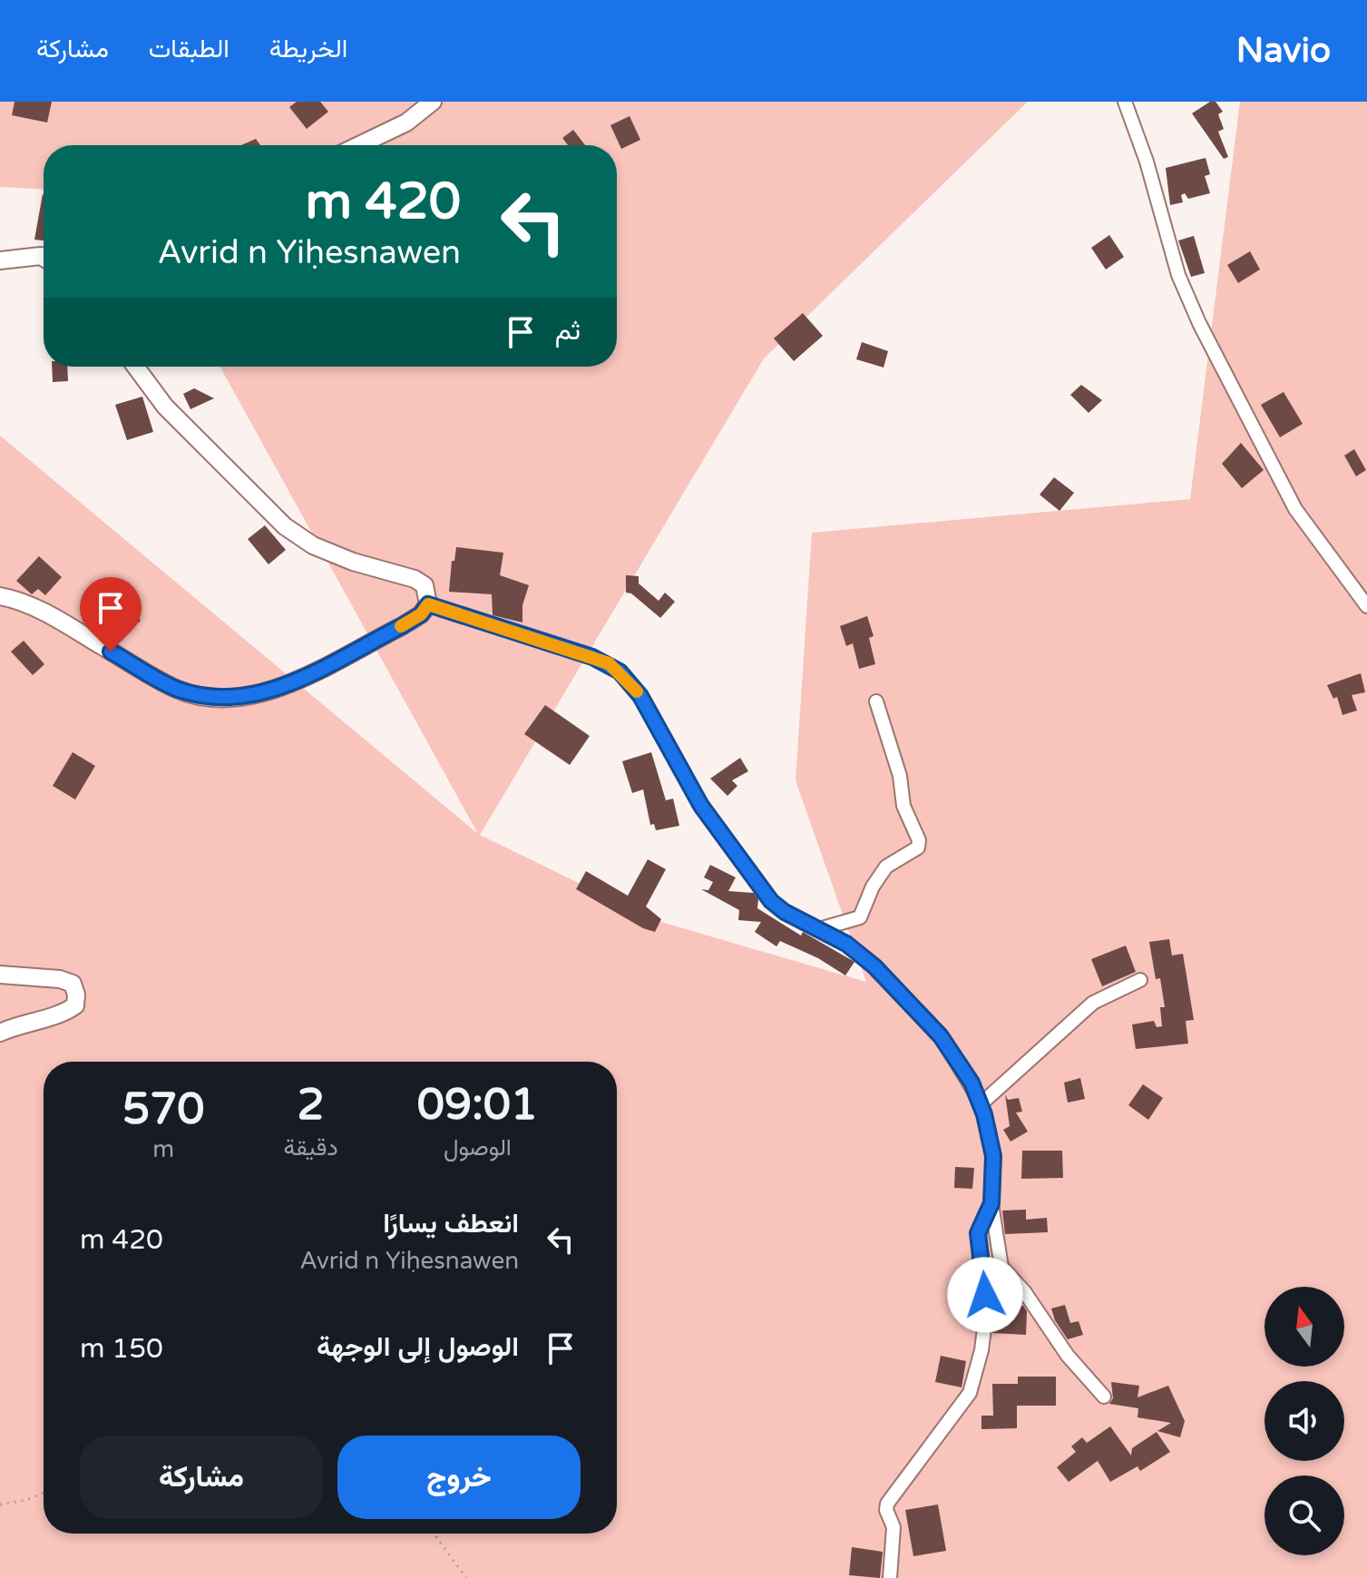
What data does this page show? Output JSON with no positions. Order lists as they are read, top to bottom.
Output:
{
  "north": "top",
  "page": {
    "header": "Navio",
    "nav": ["الخريطة", "الطبقات", "مشاركة"],
    "turn": ["420 m", "Avrid n Yiḥesnawen"],
    "then": "ثم",
    "eta": [
      "09:01",
      "الوصول",
      "2",
      "دقيقة",
      "570",
      "m"
    ],
    "list": [
      {
        "name": "انعطف يسارًا",
        "note": "Avrid n Yiḥesnawen",
        "value": "420 m"
      },
      {
        "name": "الوصول إلى الوجهة",
        "value": "150 m"
      }
    ],
    "buttons": ["خروج", "مشاركة"]
  }
}
